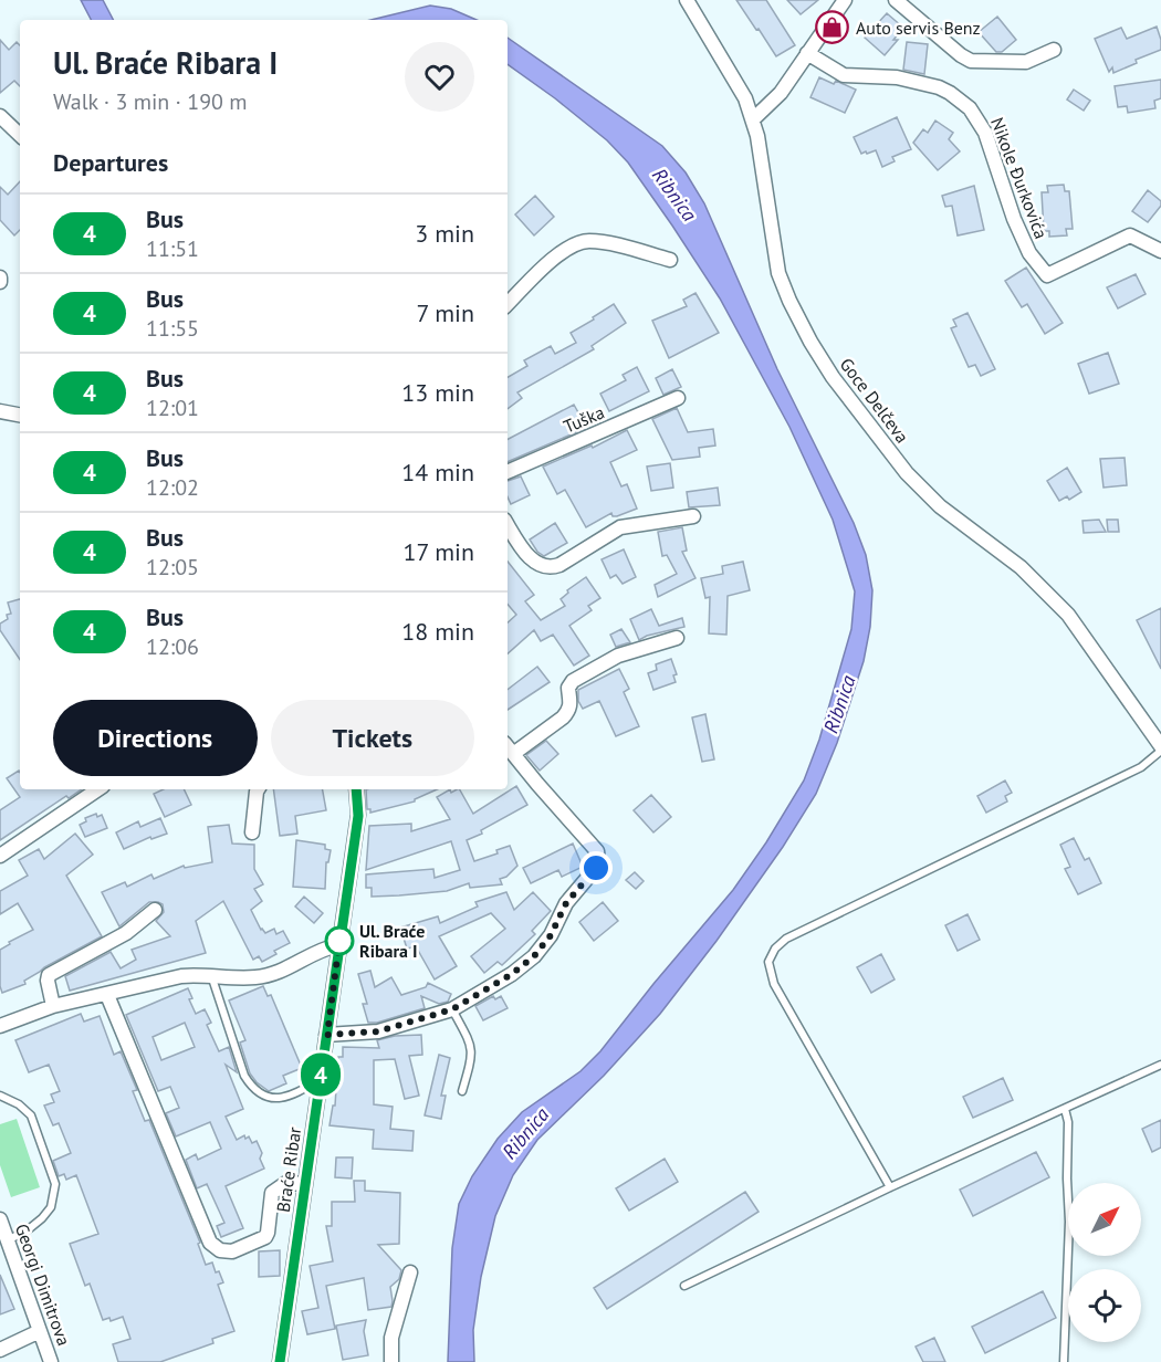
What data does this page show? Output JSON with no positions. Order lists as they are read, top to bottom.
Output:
{
  "streets": {
    "street": [
      "Nikole Đurkovića",
      "Goce Delčeva",
      "Tuška",
      "Braće Ribar",
      "Georgi Dimitrova"
    ]
  },
  "water": ["Ribnica"],
  "places": {
    "shop": ["Auto servis Benz"],
    "other": ["Ul. Braće Ribara I"]
  },
  "lines": ["bus line 4"],
  "north": "top right",
  "page": {
    "on_map": "4",
    "heading": [
      ["Ul. Braće Ribara I", "Walk · 3 min · 190 m"],
      "Departures"
    ],
    "list": [
      {
        "mark": "4",
        "name": "Bus",
        "note": "11:51",
        "value": "3 min"
      },
      {
        "mark": "4",
        "name": "Bus",
        "note": "11:55",
        "value": "7 min"
      },
      {
        "mark": "4",
        "name": "Bus",
        "note": "12:01",
        "value": "13 min"
      },
      {
        "mark": "4",
        "name": "Bus",
        "note": "12:02",
        "value": "14 min"
      },
      {
        "mark": "4",
        "name": "Bus",
        "note": "12:05",
        "value": "17 min"
      },
      {
        "mark": "4",
        "name": "Bus",
        "note": "12:06",
        "value": "18 min"
      }
    ],
    "buttons": ["Directions", "Tickets"]
  }
}
